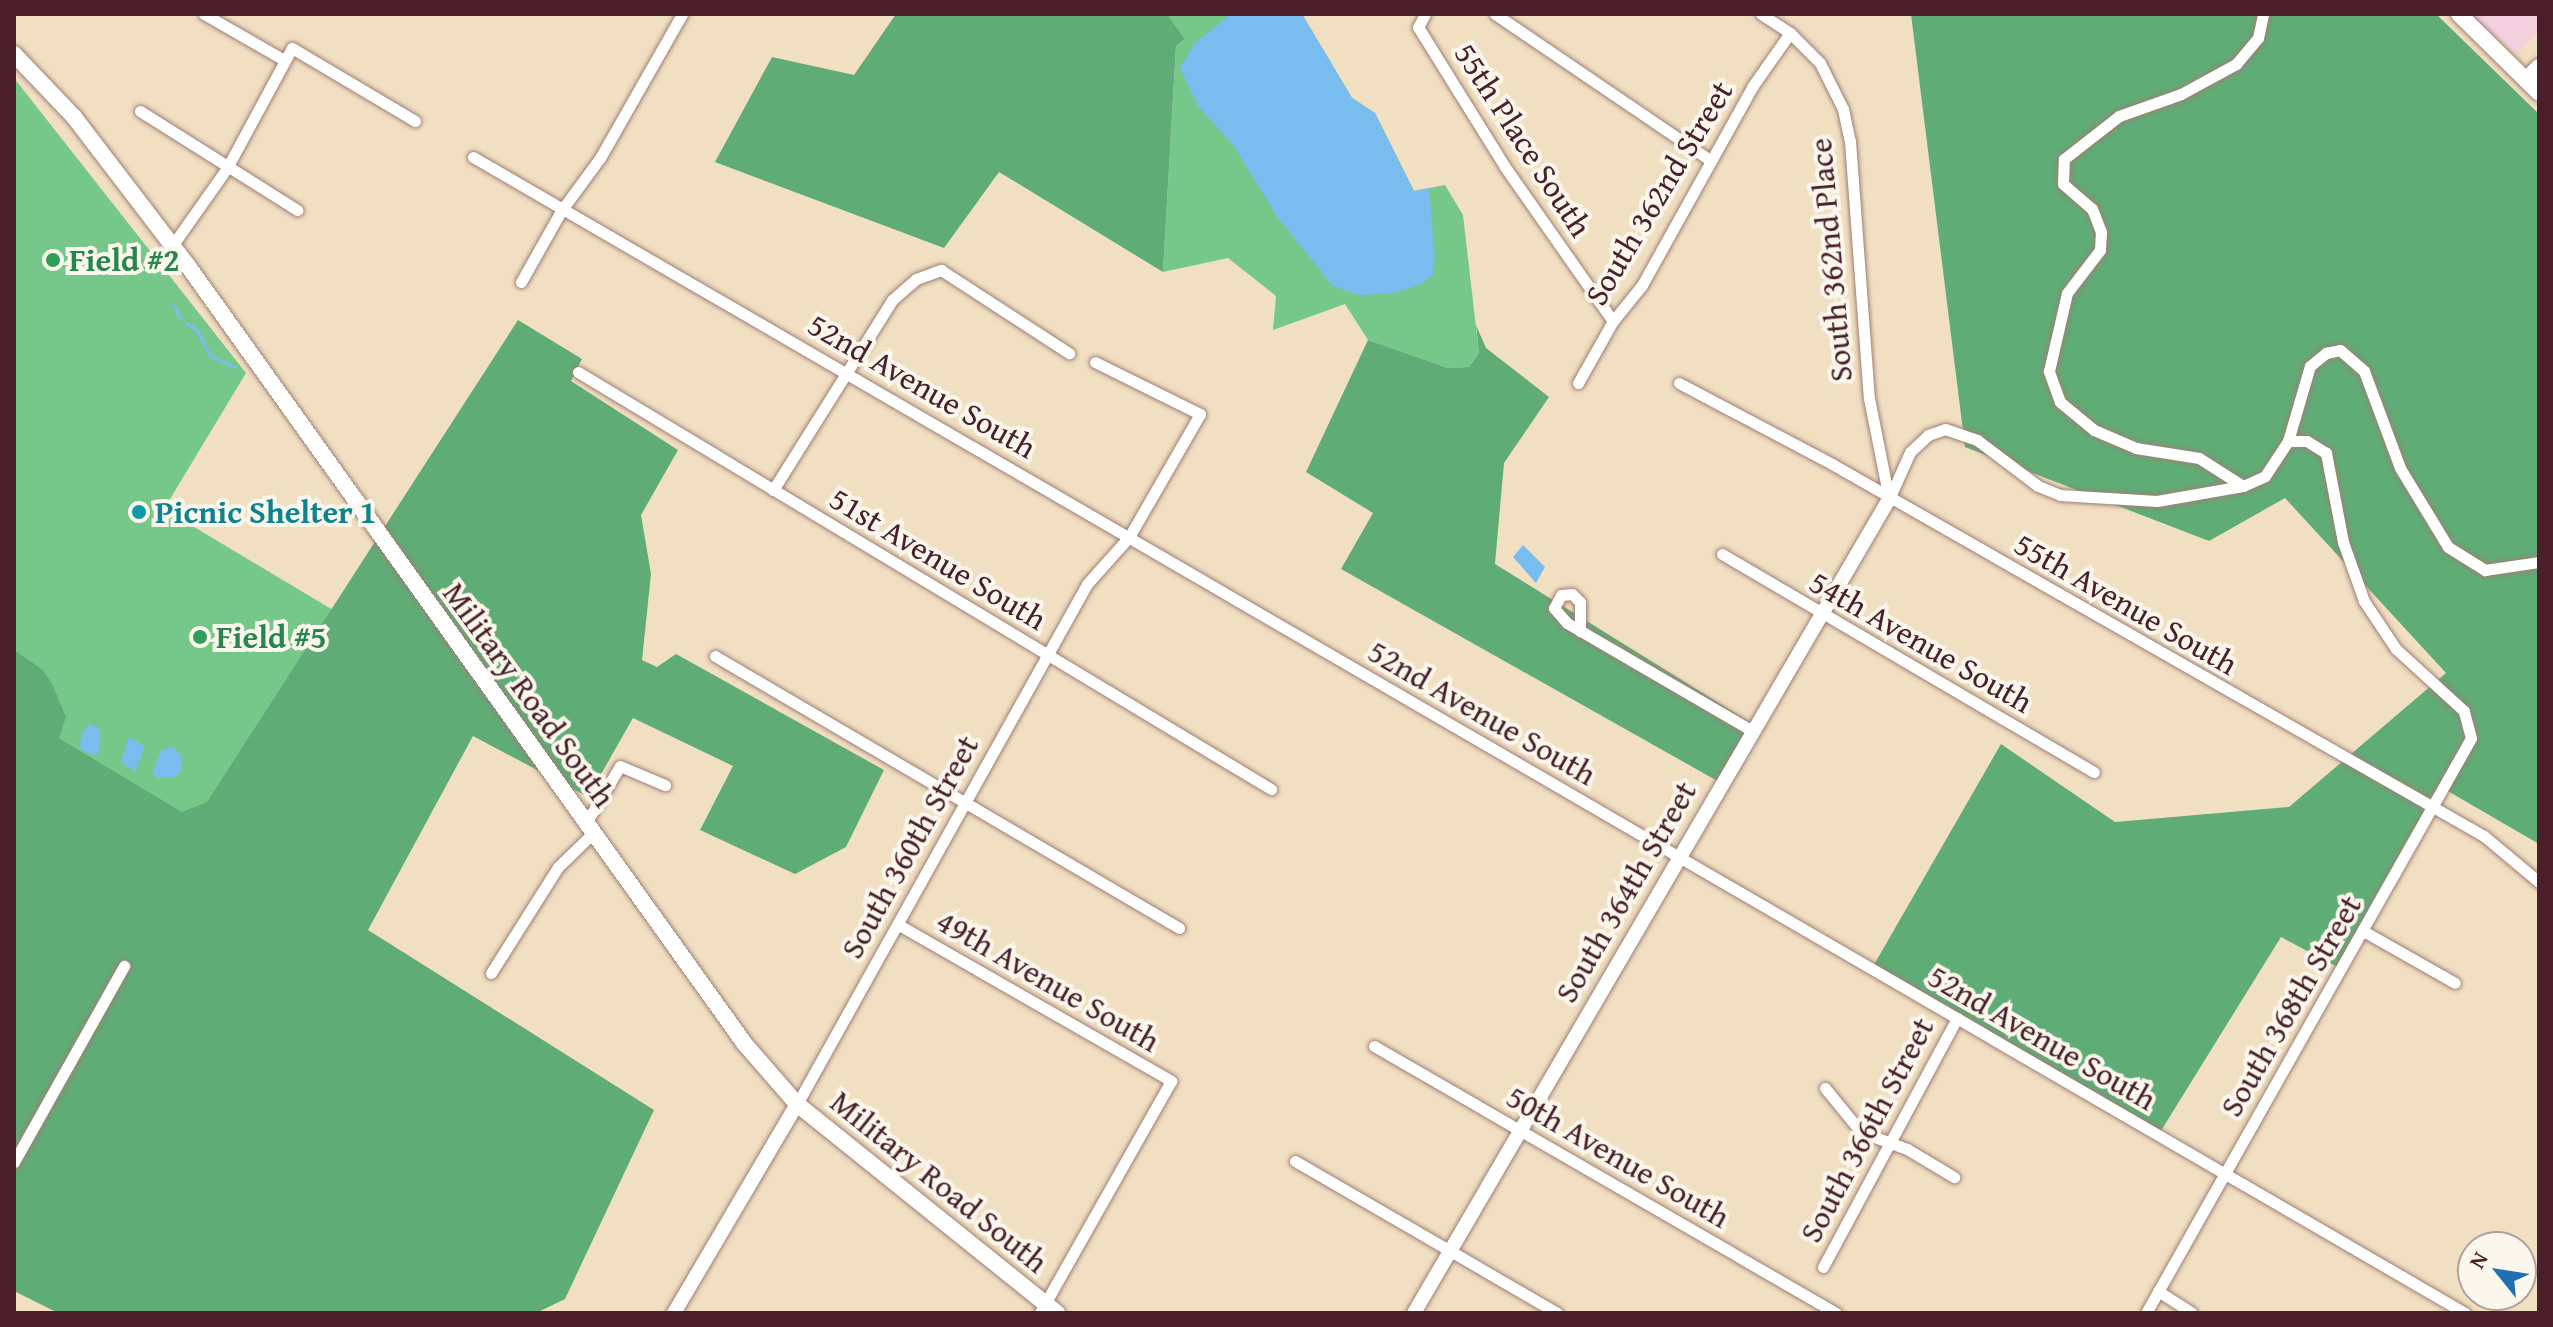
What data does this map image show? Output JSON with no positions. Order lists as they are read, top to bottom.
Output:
{
  "streets": {
    "main road": ["Military Road South"],
    "street": [
      "55th Place South",
      "South 362nd Street",
      "South 362nd Place",
      "52nd Avenue South",
      "51st Avenue South",
      "55th Avenue South",
      "54th Avenue South",
      "South 360th Street",
      "South 364th Street",
      "49th Avenue South",
      "South 368th Street",
      "South 366th Street",
      "50th Avenue South"
    ]
  },
  "crossings": [
    ["55th Place South", "South 362nd Street"],
    ["South 362nd Street", "South 362nd Place"],
    ["South 362nd Place", "55th Avenue South"],
    ["South 362nd Place", "South 364th Street"],
    ["52nd Avenue South", "South 360th Street"],
    ["52nd Avenue South", "South 364th Street"],
    ["52nd Avenue South", "South 368th Street"],
    ["52nd Avenue South", "South 366th Street"],
    ["51st Avenue South", "South 360th Street"],
    ["55th Avenue South", "South 364th Street"],
    ["55th Avenue South", "South 368th Street"],
    ["54th Avenue South", "South 364th Street"],
    ["Military Road South", "South 360th Street"],
    ["Military Road South", "49th Avenue South"],
    ["South 360th Street", "49th Avenue South"],
    ["South 364th Street", "50th Avenue South"]
  ],
  "places": ["Field #2", "Picnic Shelter 1", "Field #5"],
  "north": "top left"
}
